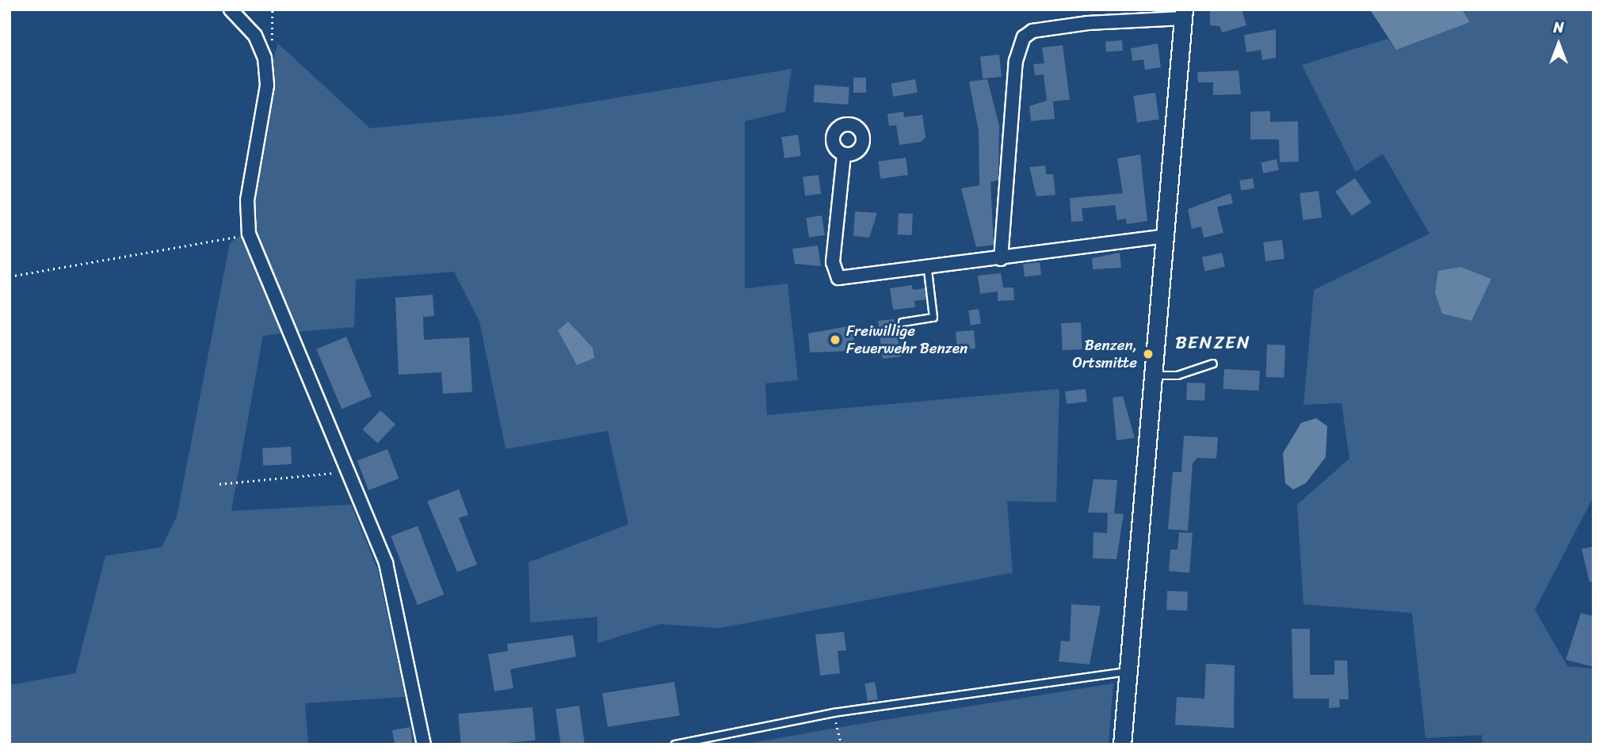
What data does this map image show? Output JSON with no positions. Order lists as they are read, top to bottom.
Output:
{
  "districts": ["BENZEN"],
  "places": ["Freiwillige Feuerwehr Benzen", "Benzen, Ortsmitte"],
  "north": "top"
}
